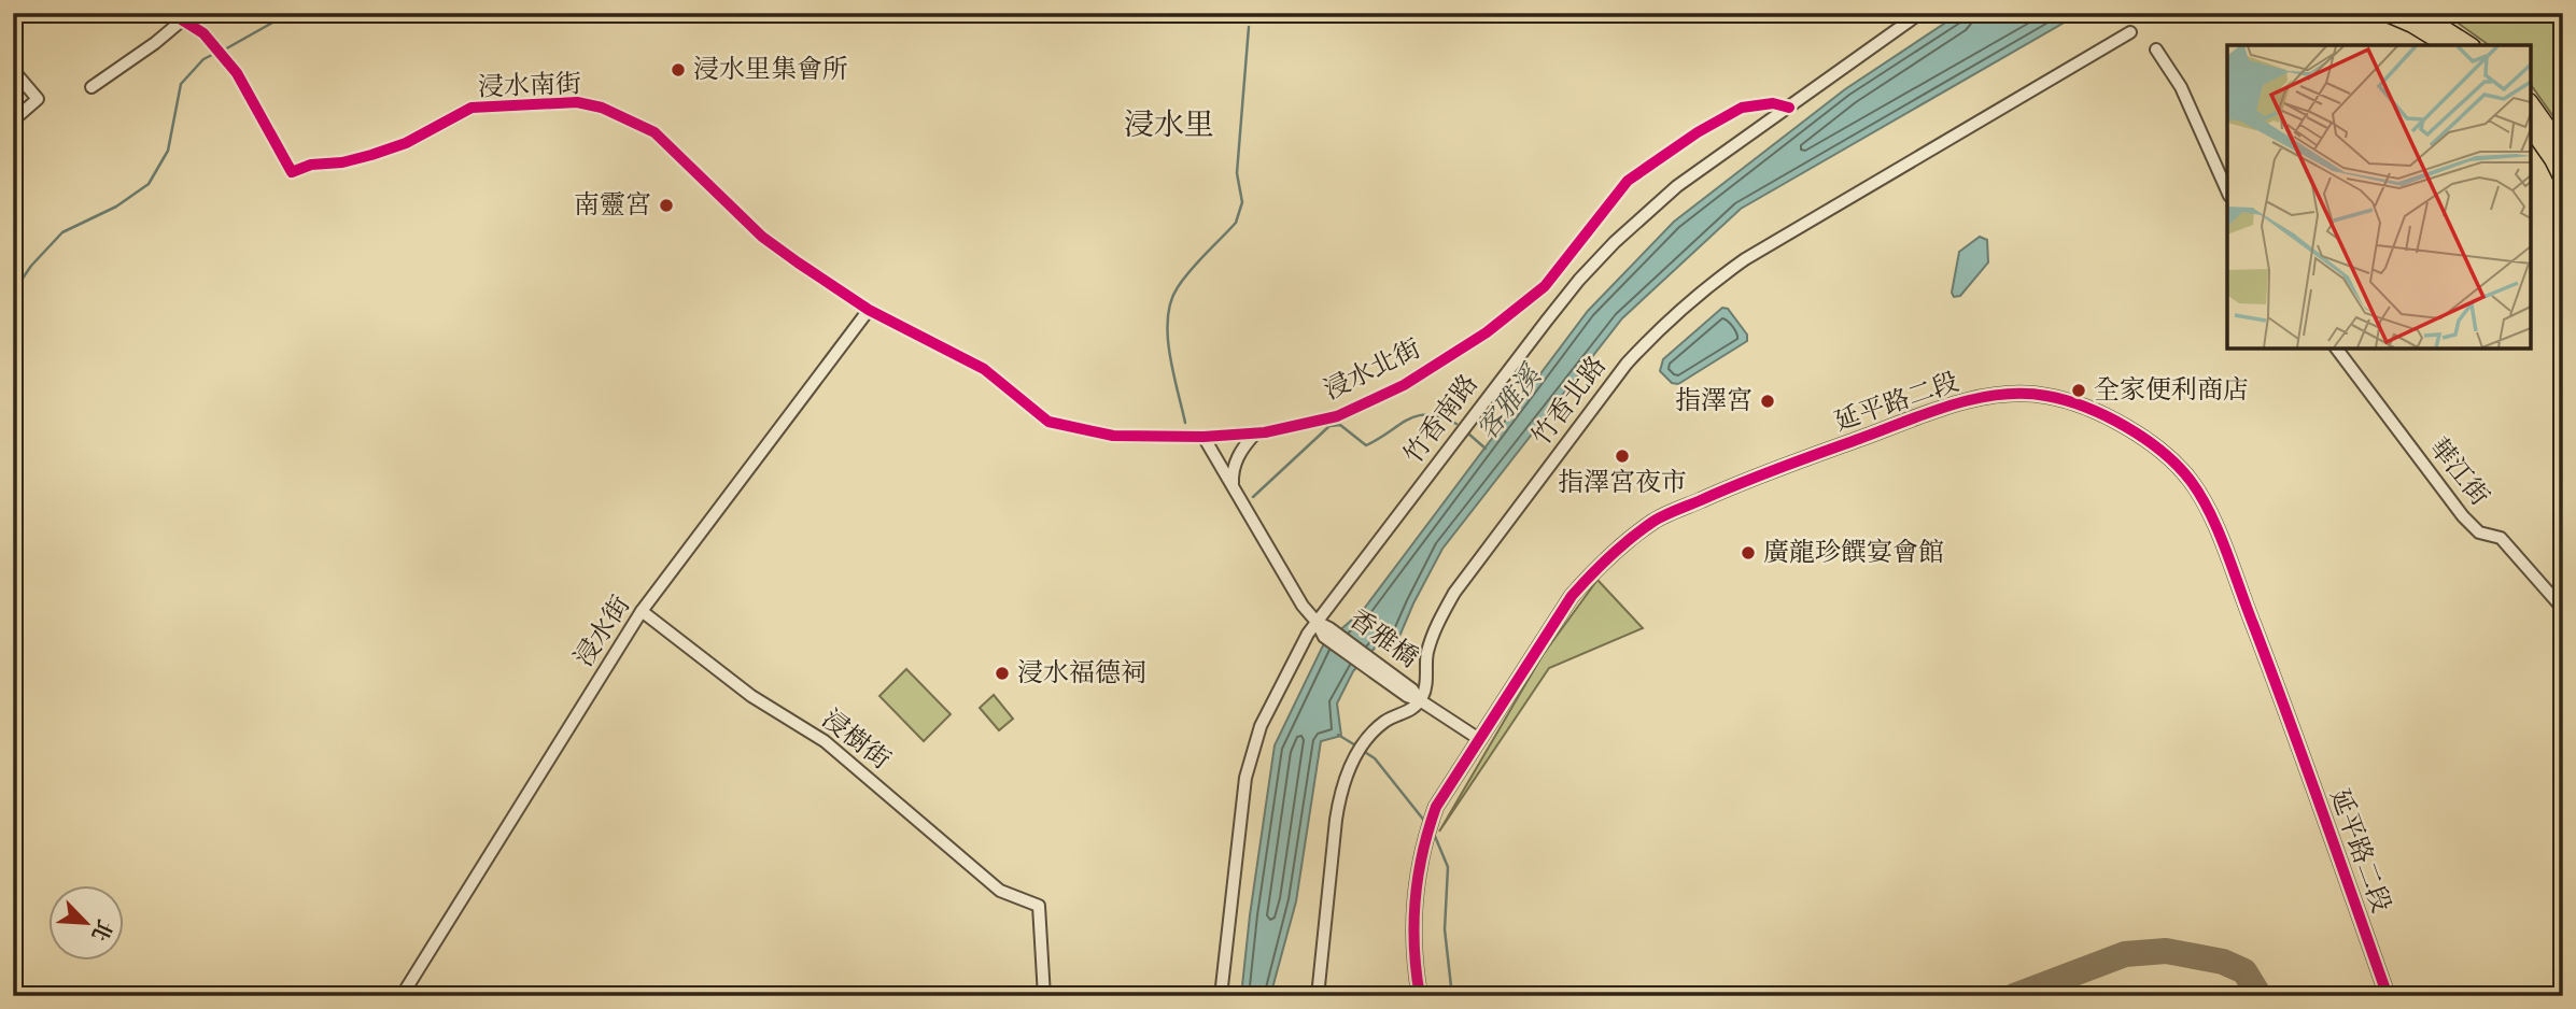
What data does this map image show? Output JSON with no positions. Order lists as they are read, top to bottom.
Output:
{
  "streets": {
    "street": [
      "浸水南街",
      "浸水北街",
      "竹香北路",
      "延平路二段",
      "竹香南路",
      "華江街",
      "浸水街",
      "香雅橋",
      "浸樹街"
    ]
  },
  "crossings": [
    ["浸水南街", "浸水北街"],
    ["浸水南街", "浸水街"],
    ["浸水北街", "竹香南路"],
    ["浸水北街", "浸水街"],
    ["浸水北街", "香雅橋"],
    ["竹香北路", "香雅橋"],
    ["竹香南路", "香雅橋"],
    ["浸水街", "浸樹街"]
  ],
  "districts": ["浸水里"],
  "water": ["客雅溪"],
  "places": [
    "浸水里集會所",
    "南靈宮",
    "全家便利商店",
    "指澤宮",
    "指澤宮夜市",
    "廣龍珍饌宴會館",
    "浸水福德祠"
  ],
  "north": "bottom right"
}
